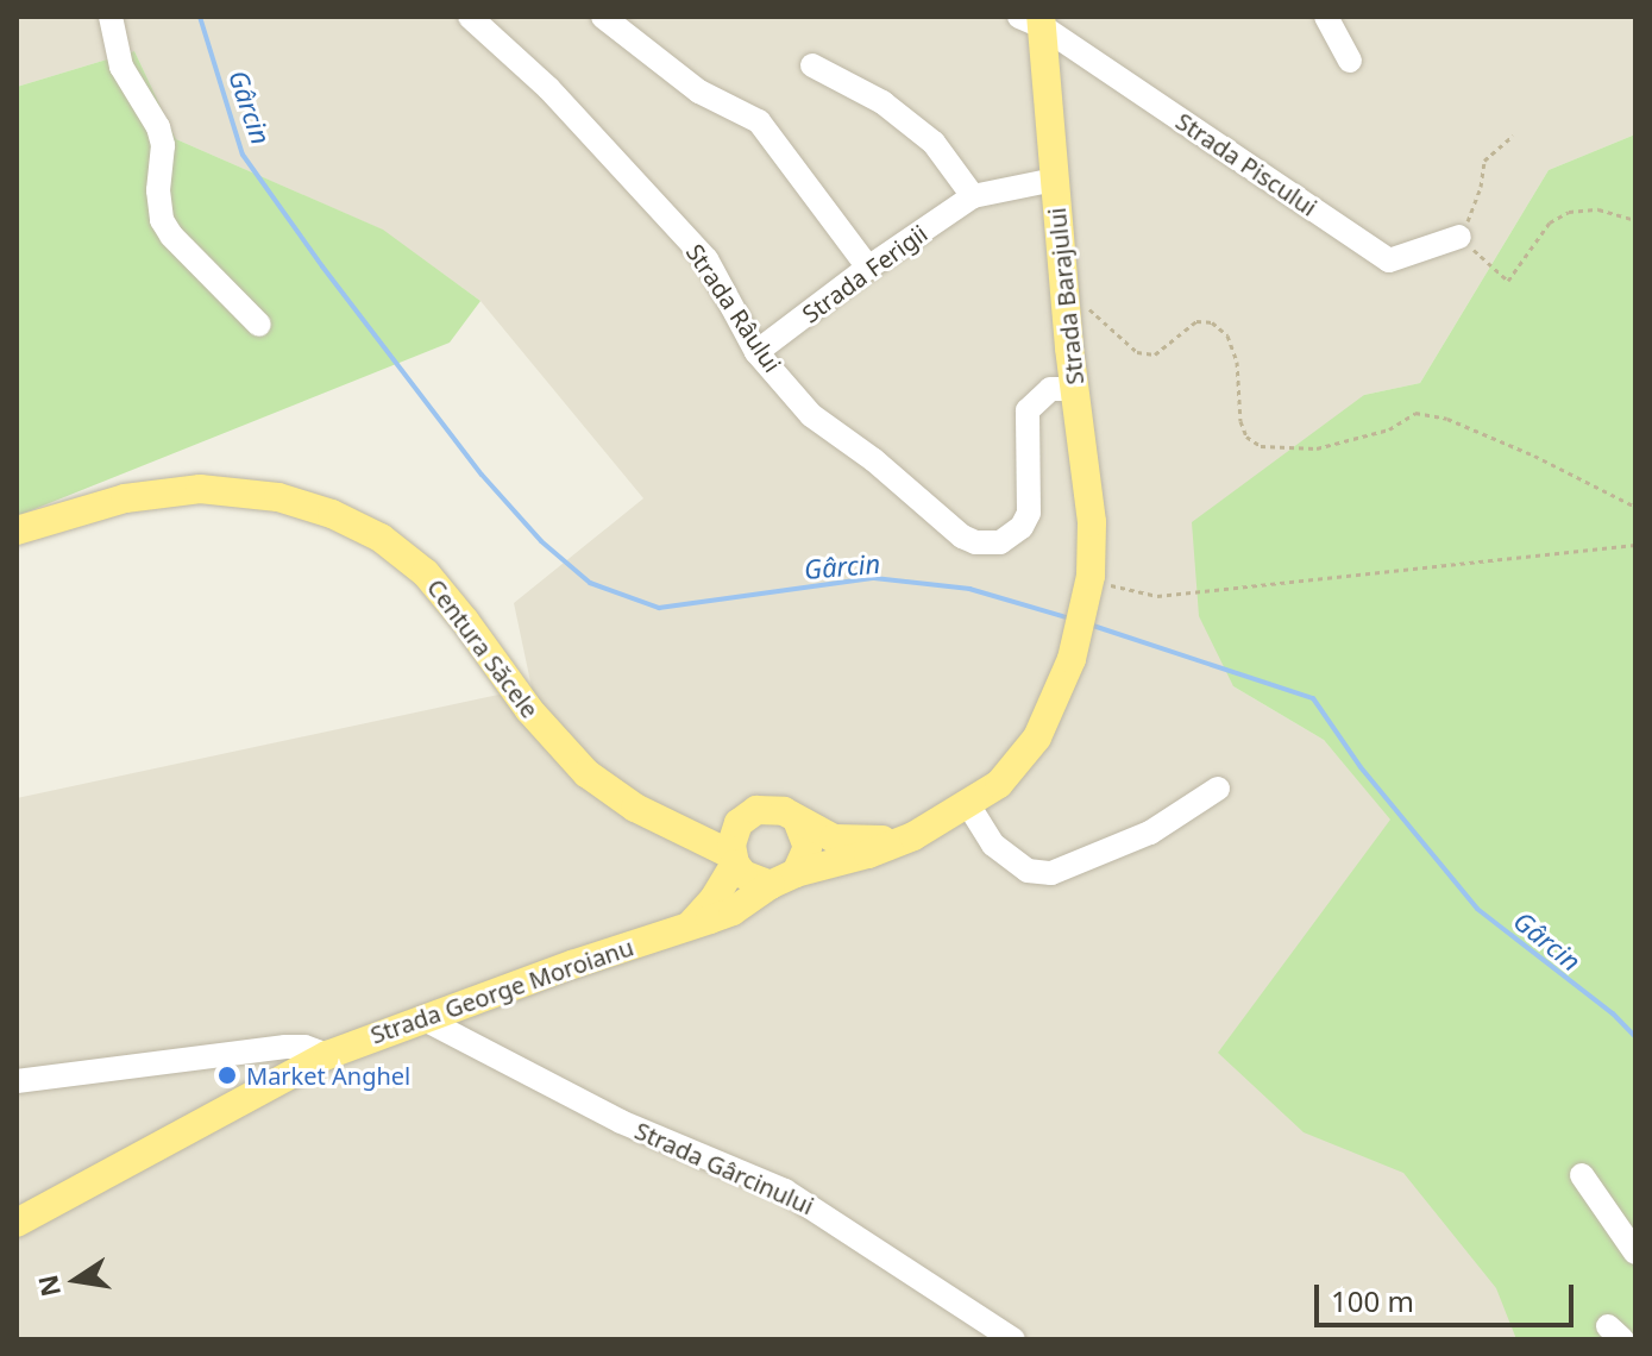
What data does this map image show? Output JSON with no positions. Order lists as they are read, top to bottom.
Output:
{
  "streets": {
    "main road": ["Strada Barajului", "Centura Săcele", "Strada George Moroianu"],
    "street": [
      "Strada Piscului",
      "Strada Ferigii",
      "Strada Râului",
      "Strada Gârcinului"
    ]
  },
  "crossings": [
    ["Strada Piscului", "Strada Barajului"],
    ["Strada Ferigii", "Strada Barajului"],
    ["Strada Ferigii", "Strada Râului"],
    ["Strada Barajului", "Strada Râului"],
    ["Strada Barajului", "Strada George Moroianu"],
    ["Centura Săcele", "Strada George Moroianu"],
    ["Strada George Moroianu", "Strada Gârcinului"]
  ],
  "water": ["Gârcin"],
  "places": ["Market Anghel"],
  "scale_bar": "100 m",
  "north": "left"
}
